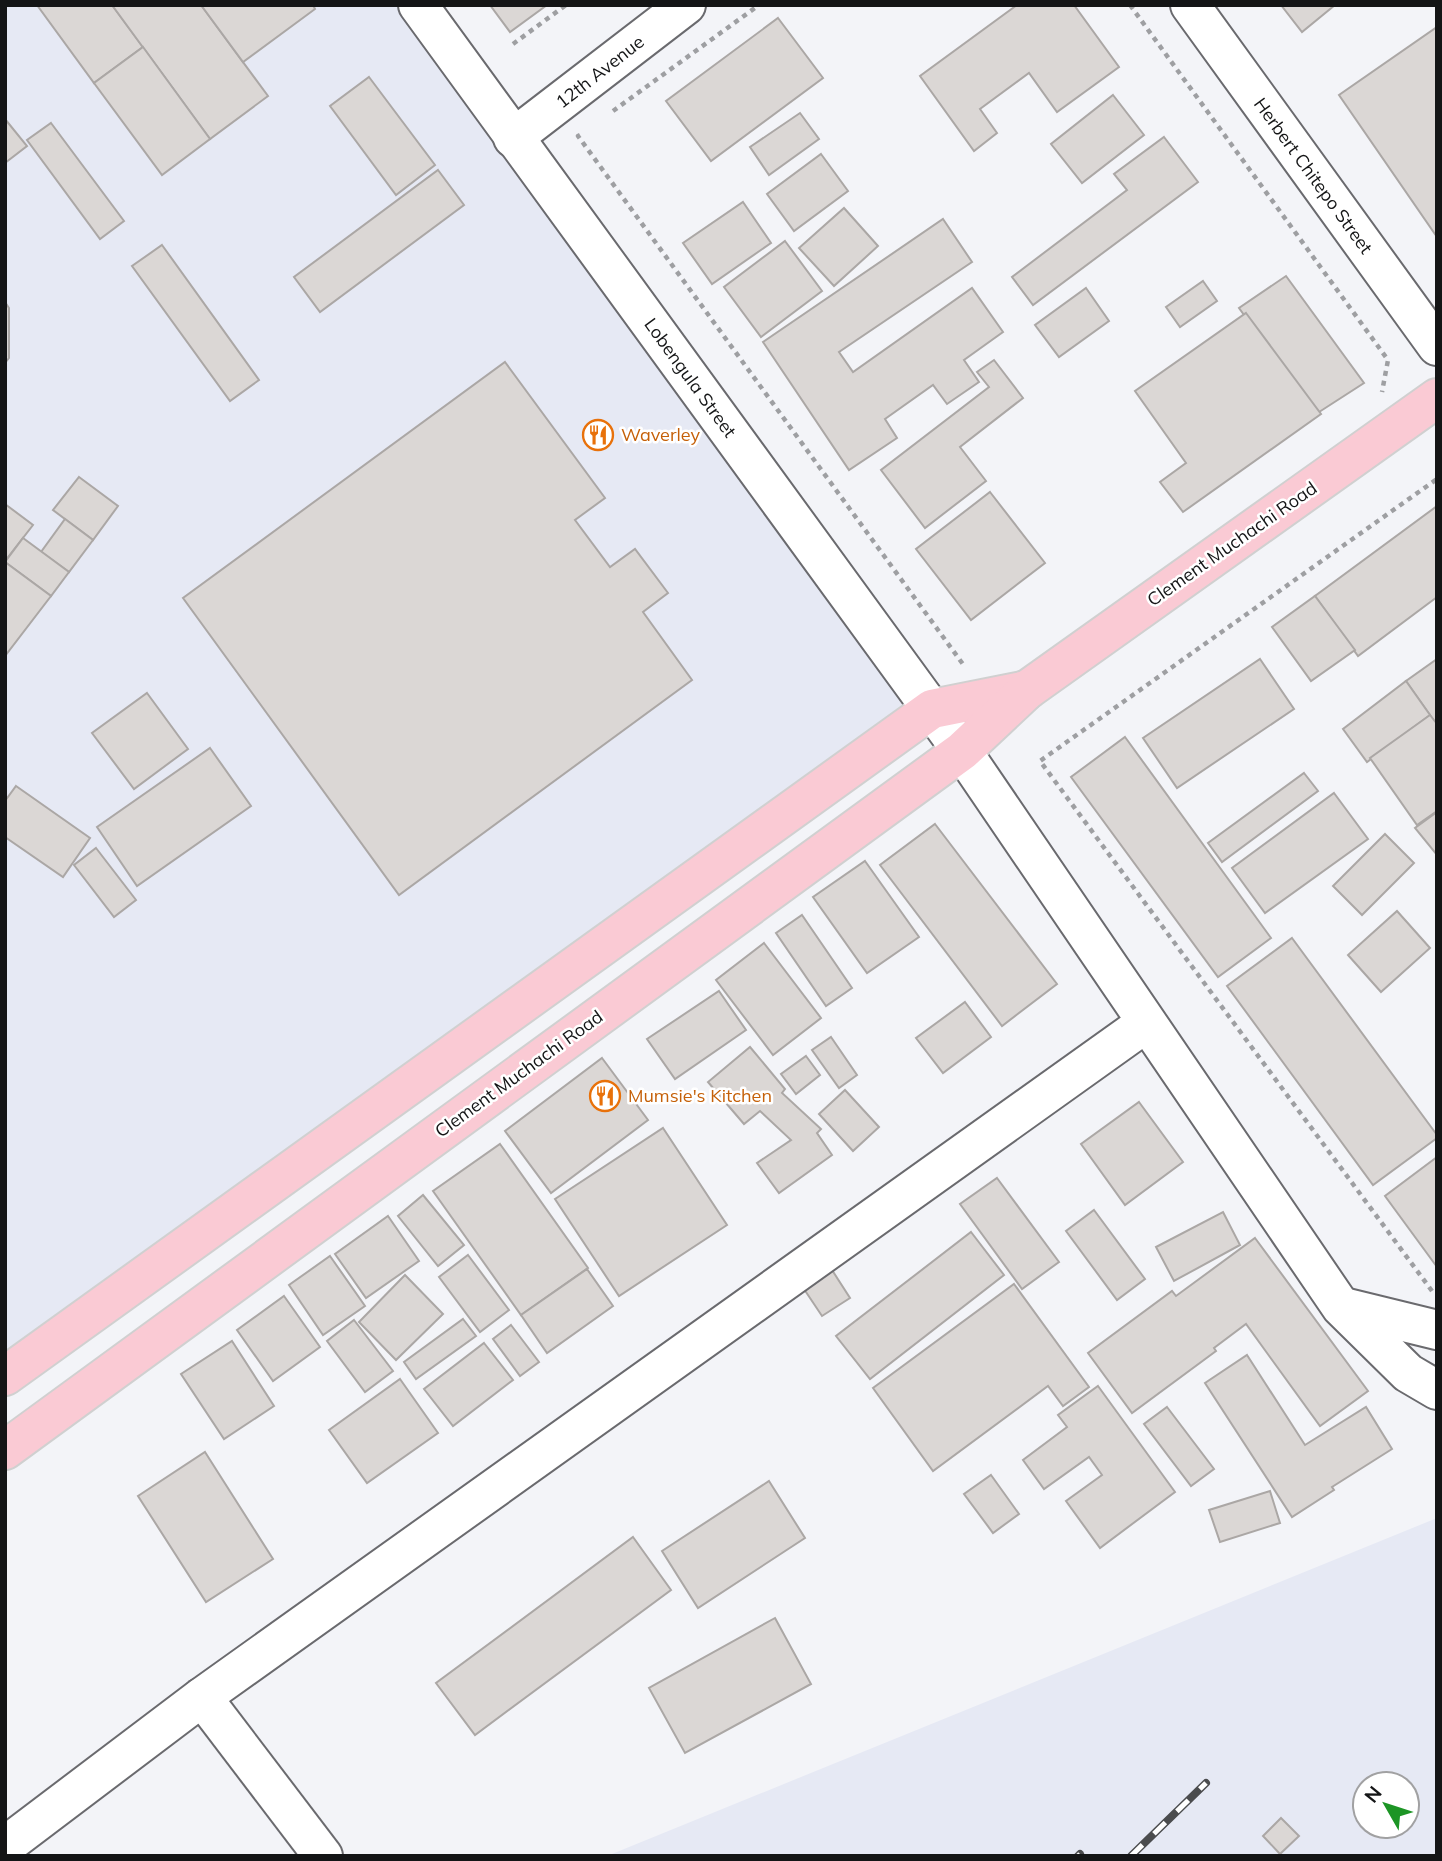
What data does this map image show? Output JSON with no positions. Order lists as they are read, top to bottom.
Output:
{
  "streets": {
    "main road": ["Clement Muchachi Road"],
    "street": ["12th Avenue", "Herbert Chitepo Street", "Lobengula Street"]
  },
  "crossings": [
    ["12th Avenue", "Lobengula Street"],
    ["Lobengula Street", "Clement Muchachi Road"]
  ],
  "places": {
    "restaurant": ["Waverley", "Mumsie's Kitchen"]
  },
  "north": "top left"
}
